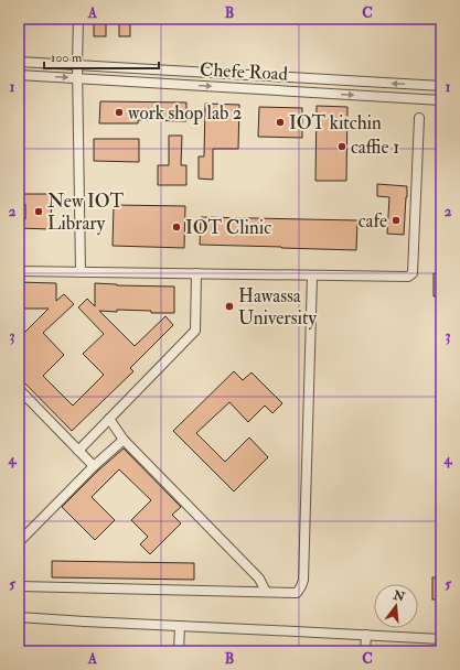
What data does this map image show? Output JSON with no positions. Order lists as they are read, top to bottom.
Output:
{
  "streets": {
    "street": ["Chefe Road"]
  },
  "places": [
    "work shop lab 2",
    "IOT kitchin",
    "caffie 1",
    "New IOT Library",
    "cafe",
    "IOT Clinic",
    "Hawassa University"
  ],
  "scale_bar": "100 m",
  "north": "top",
  "grid": {
    "columns": ["A", "B", "C"],
    "rows": [
      "1",
      "2",
      "3",
      "4",
      "5"
    ]
  }
}
